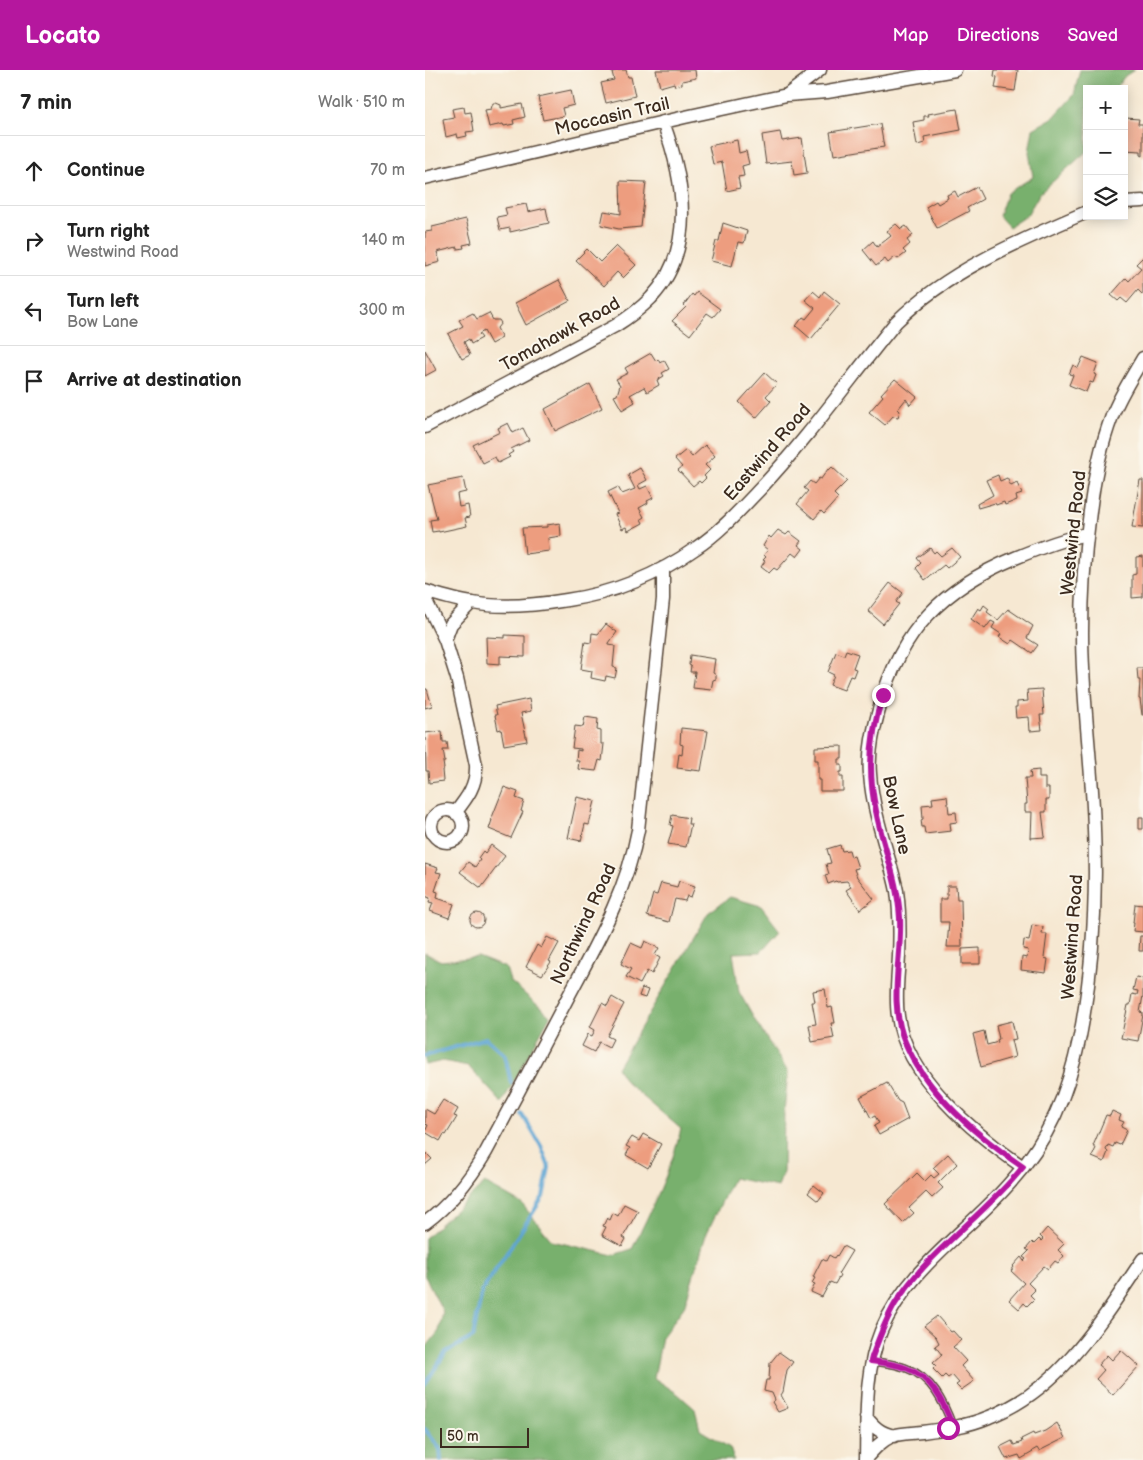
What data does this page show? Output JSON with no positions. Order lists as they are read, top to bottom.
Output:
{
  "streets": {
    "street": [
      "Moccasin Trail",
      "Tomahawk Road",
      "Eastwind Road",
      "Westwind Road",
      "Bow Lane",
      "Northwind Road"
    ]
  },
  "crossings": [
    ["Moccasin Trail", "Tomahawk Road"],
    ["Eastwind Road", "Northwind Road"],
    ["Westwind Road", "Bow Lane"]
  ],
  "scale_bar": "50 m",
  "page": {
    "header": "Locato",
    "nav": ["Map", "Directions", "Saved"],
    "heading": ["7 min", "Walk · 510 m"],
    "map_buttons": ["+", "−"],
    "list": [
      ["Continue", "70 m"],
      ["Turn right", "Westwind Road", "140 m"],
      ["Turn left", "Bow Lane", "300 m"],
      "Arrive at destination"
    ],
    "scale": "50 m"
  }
}
